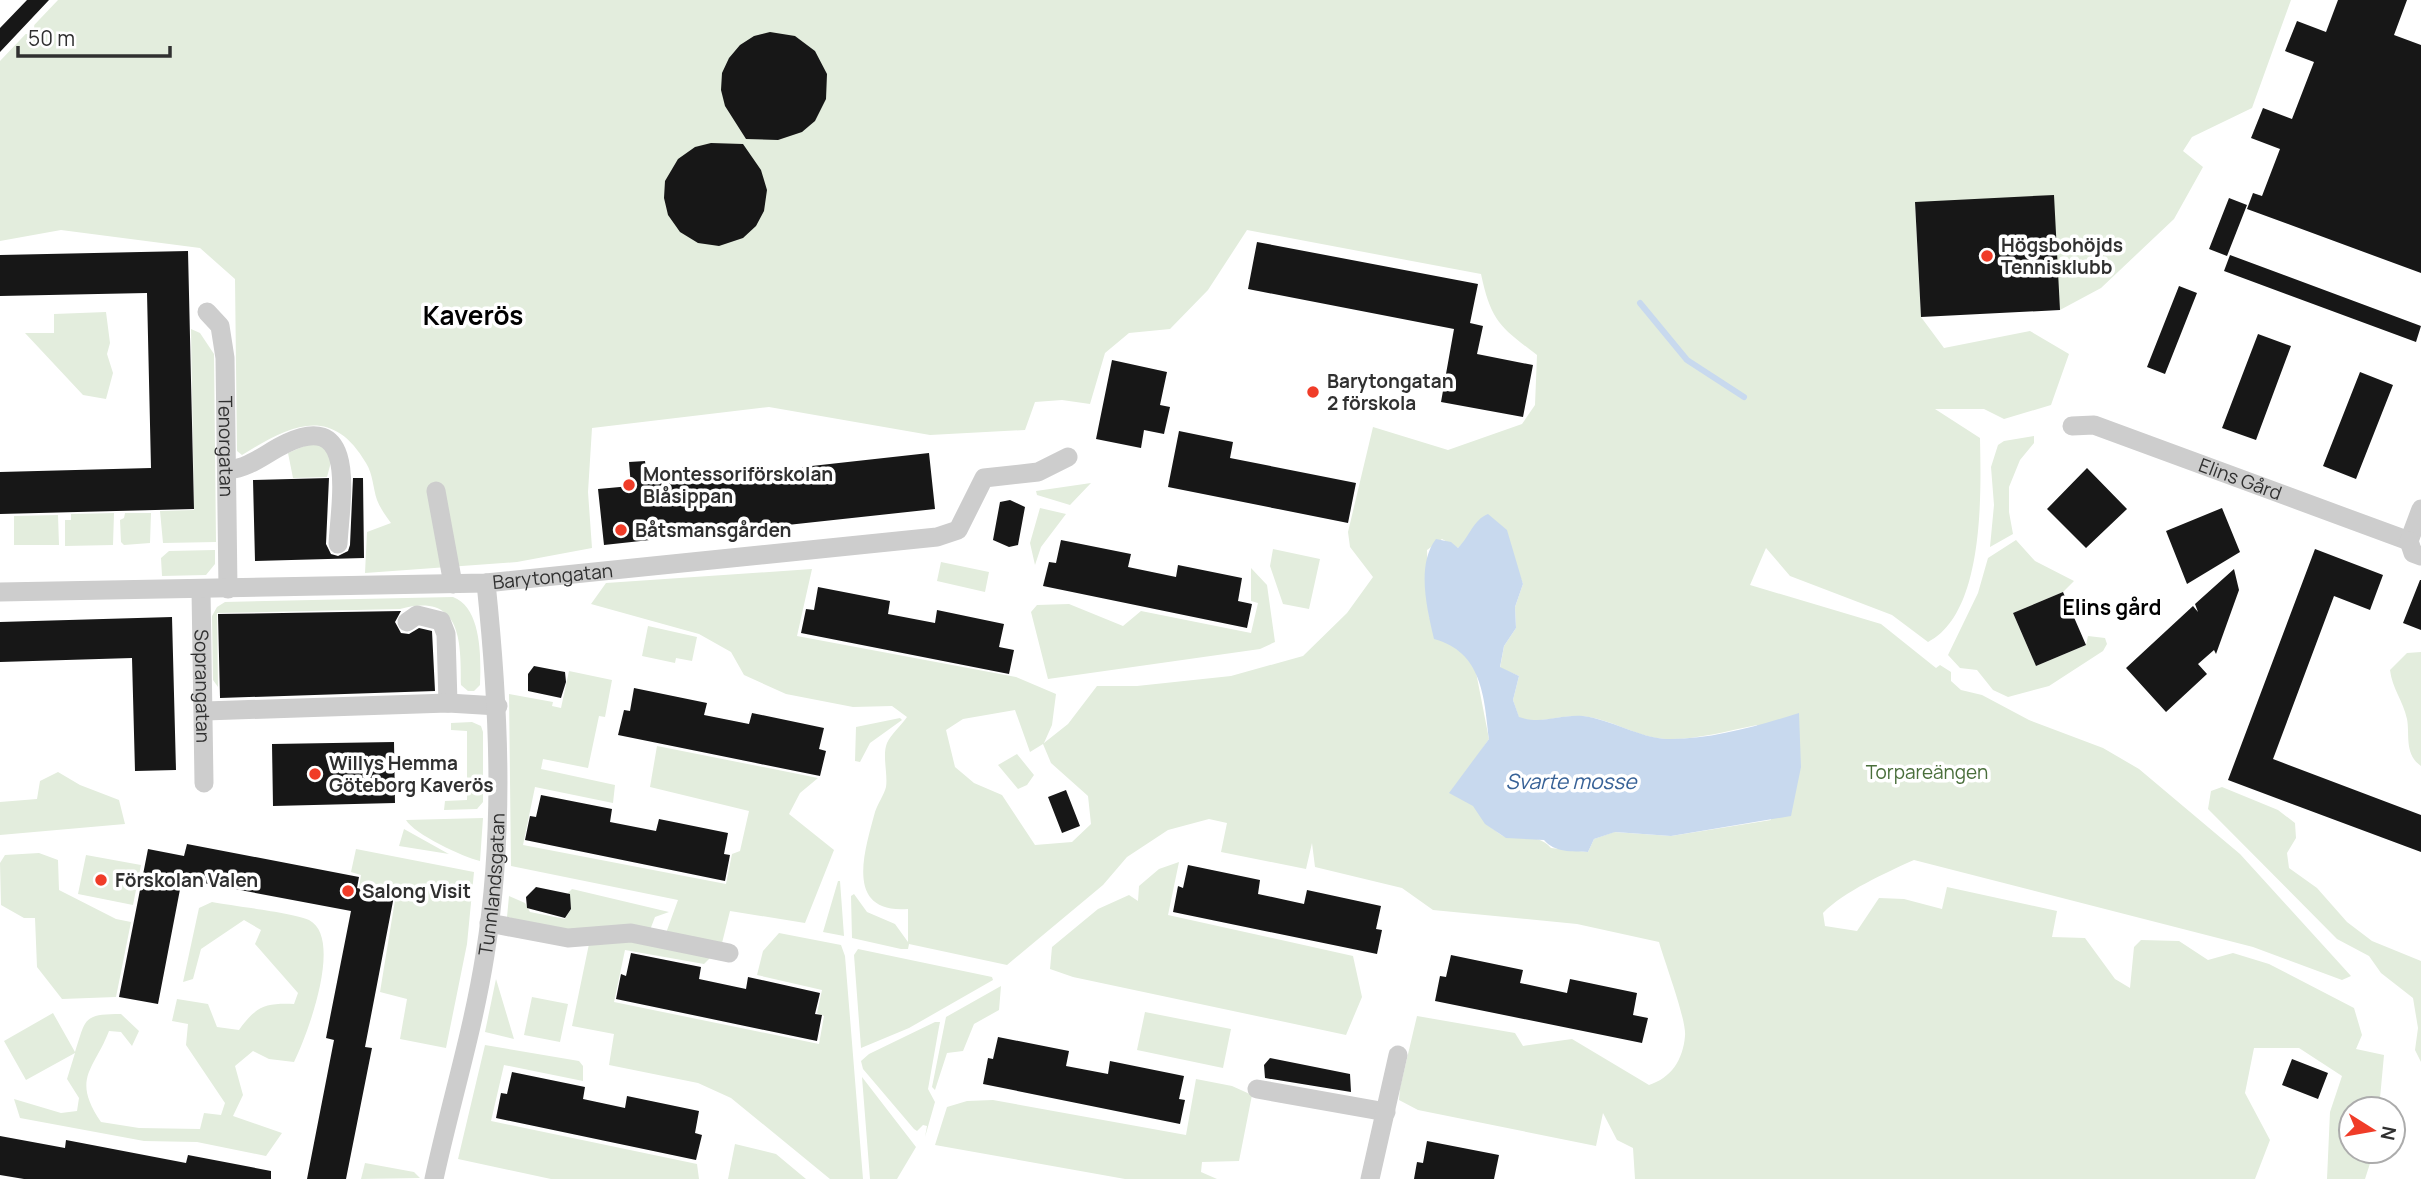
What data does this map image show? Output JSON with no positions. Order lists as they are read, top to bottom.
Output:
{
  "streets": {
    "street": [
      "Tenorgatan",
      "Elins Gård",
      "Barytongatan",
      "Soprangatan",
      "Tunnlandsgatan"
    ]
  },
  "crossings": [
    ["Tenorgatan", "Barytongatan"],
    ["Barytongatan", "Soprangatan"],
    ["Barytongatan", "Tunnlandsgatan"]
  ],
  "districts": ["Kaverös", "Elins gård"],
  "water": ["Svarte mosse"],
  "parks": ["Torpareängen"],
  "places": [
    "Högsbohöjds Tennisklubb",
    "Barytongatan 2 förskola",
    "Montessoriförskolan Blåsippan",
    "Båtsmansgården",
    "Willys Hemma Göteborg Kaverös",
    "Förskolan Valen",
    "Salong Visit"
  ],
  "scale_bar": "50 m",
  "north": "right"
}
